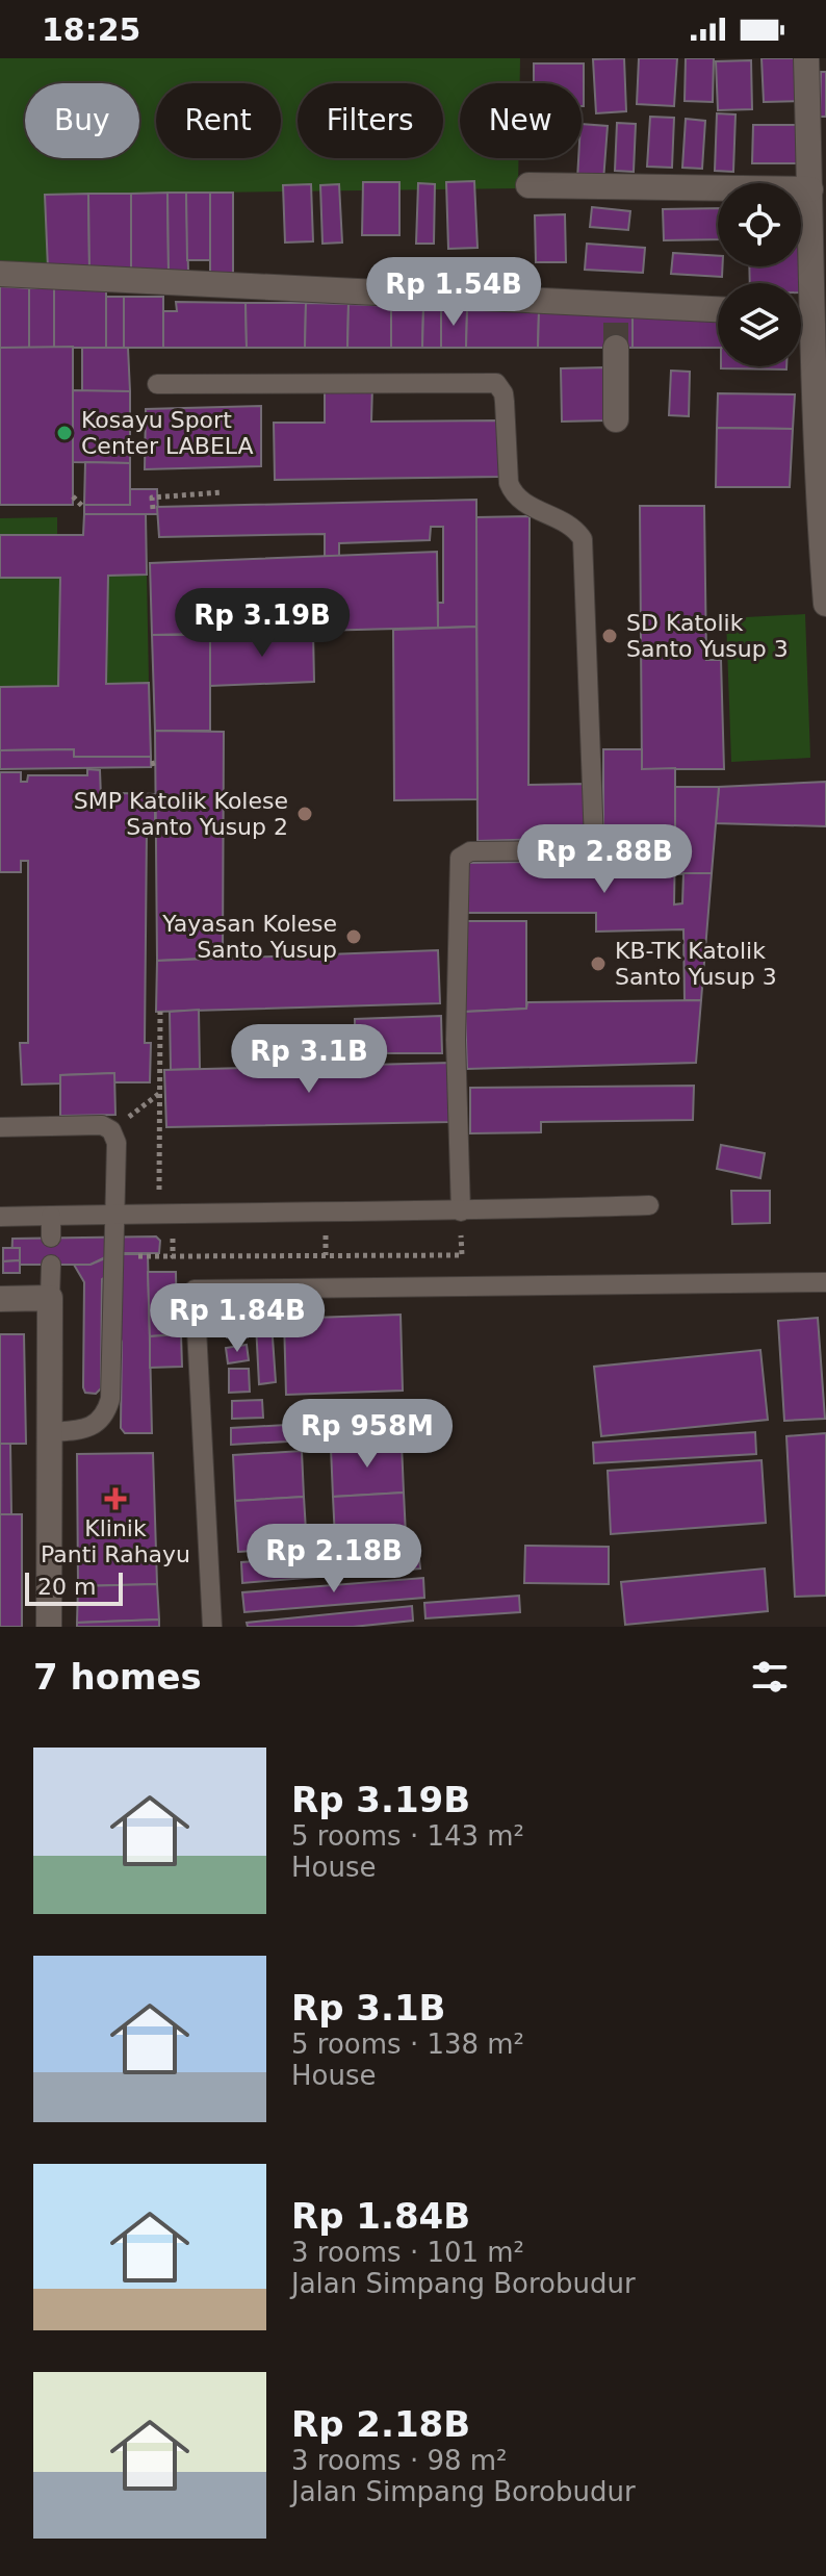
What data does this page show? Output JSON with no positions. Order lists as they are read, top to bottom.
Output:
{
  "places": {
    "other": [
      "Kosayu Sport Center LABELA",
      "SD Katolik Santo Yusup 3",
      "SMP Katolik Kolese Santo Yusup 2",
      "Yayasan Kolese Santo Yusup",
      "KB-TK Katolik Santo Yusup 3"
    ],
    "health": ["Klinik Panti Rahayu"]
  },
  "scale_bar": "20 m",
  "page": {
    "status": "18:25",
    "chip": [
      "Buy",
      "Rent",
      "Filters",
      "New"
    ],
    "price": [
      "Rp 1.54B",
      "Rp 3.19B",
      "Rp 2.88B",
      "Rp 3.1B",
      "Rp 1.84B",
      "Rp 958M",
      "Rp 2.18B"
    ],
    "scale": "20 m",
    "heading": "7 homes",
    "list": [
      {
        "name": "Rp 3.19B",
        "note": "5 rooms · 143 m² · House"
      },
      {
        "name": "Rp 3.1B",
        "note": "5 rooms · 138 m² · House"
      },
      {
        "name": "Rp 1.84B",
        "note": "3 rooms · 101 m² · Jalan Simpang Borobudur"
      },
      {
        "name": "Rp 2.18B",
        "note": "3 rooms · 98 m² · Jalan Simpang Borobudur"
      }
    ]
  }
}
